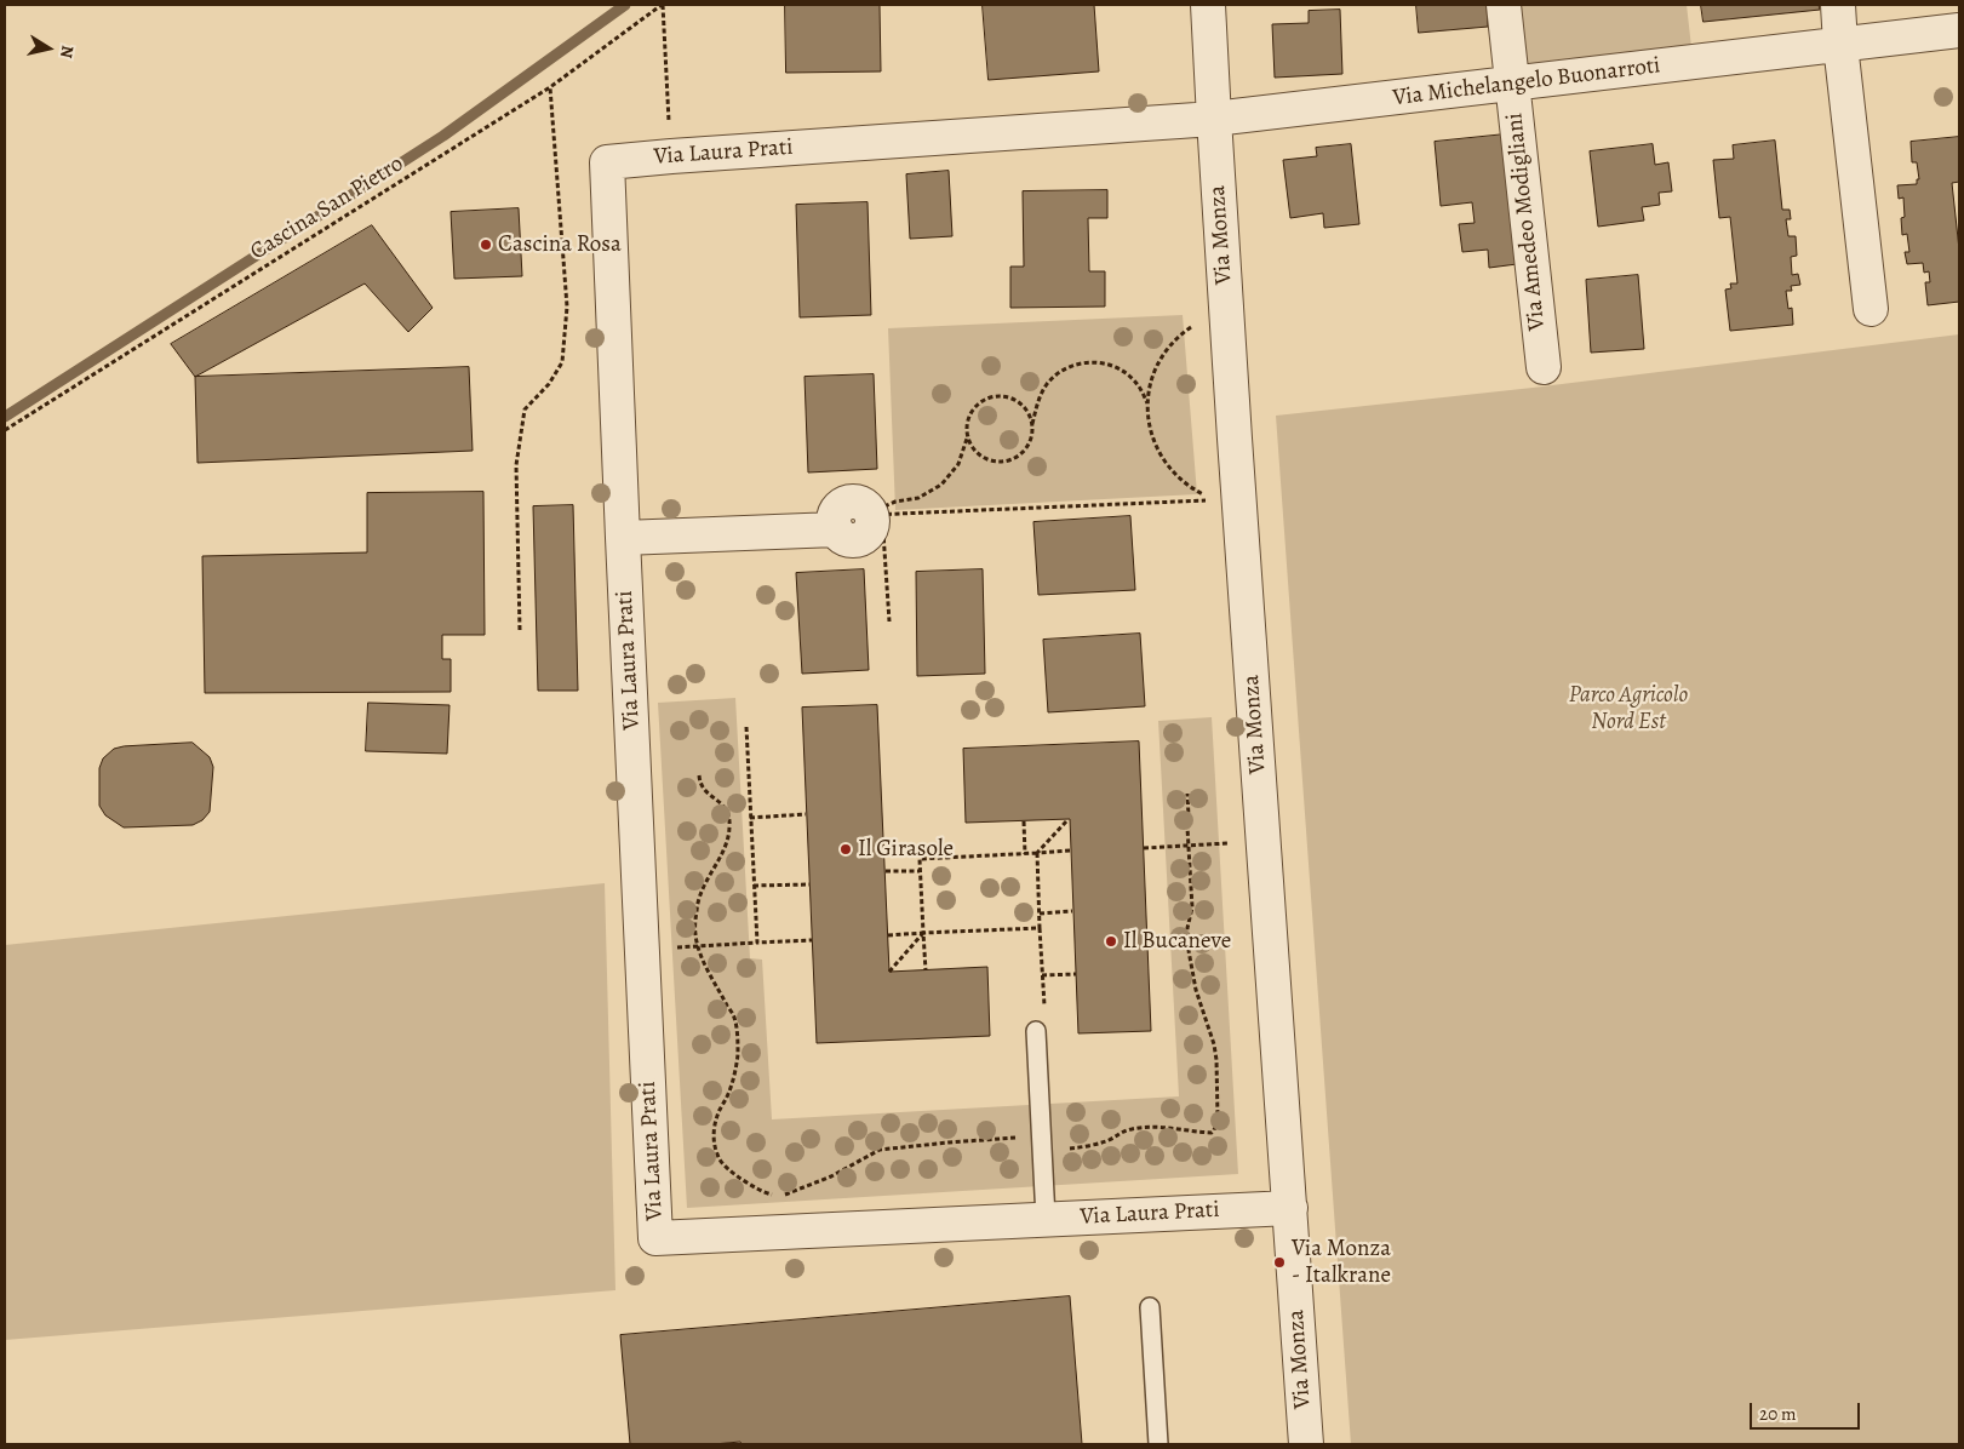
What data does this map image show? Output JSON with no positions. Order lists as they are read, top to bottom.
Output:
{
  "streets": {
    "street": [
      "Via Michelangelo Buonarroti",
      "Via Laura Prati",
      "Via Amedeo Modigliani",
      "Via Monza"
    ],
    "path": ["Cascina San Pietro"]
  },
  "crossings": [
    ["Via Michelangelo Buonarroti", "Via Laura Prati"],
    ["Via Michelangelo Buonarroti", "Via Amedeo Modigliani"],
    ["Via Michelangelo Buonarroti", "Via Monza"],
    ["Via Laura Prati", "Via Monza"]
  ],
  "parks": ["Parco Agricolo Nord Est"],
  "places": [
    "Cascina Rosa",
    "Il Girasole",
    "Il Bucaneve",
    "Via Monza - Italkrane"
  ],
  "scale_bar": "20 m",
  "north": "right"
}
